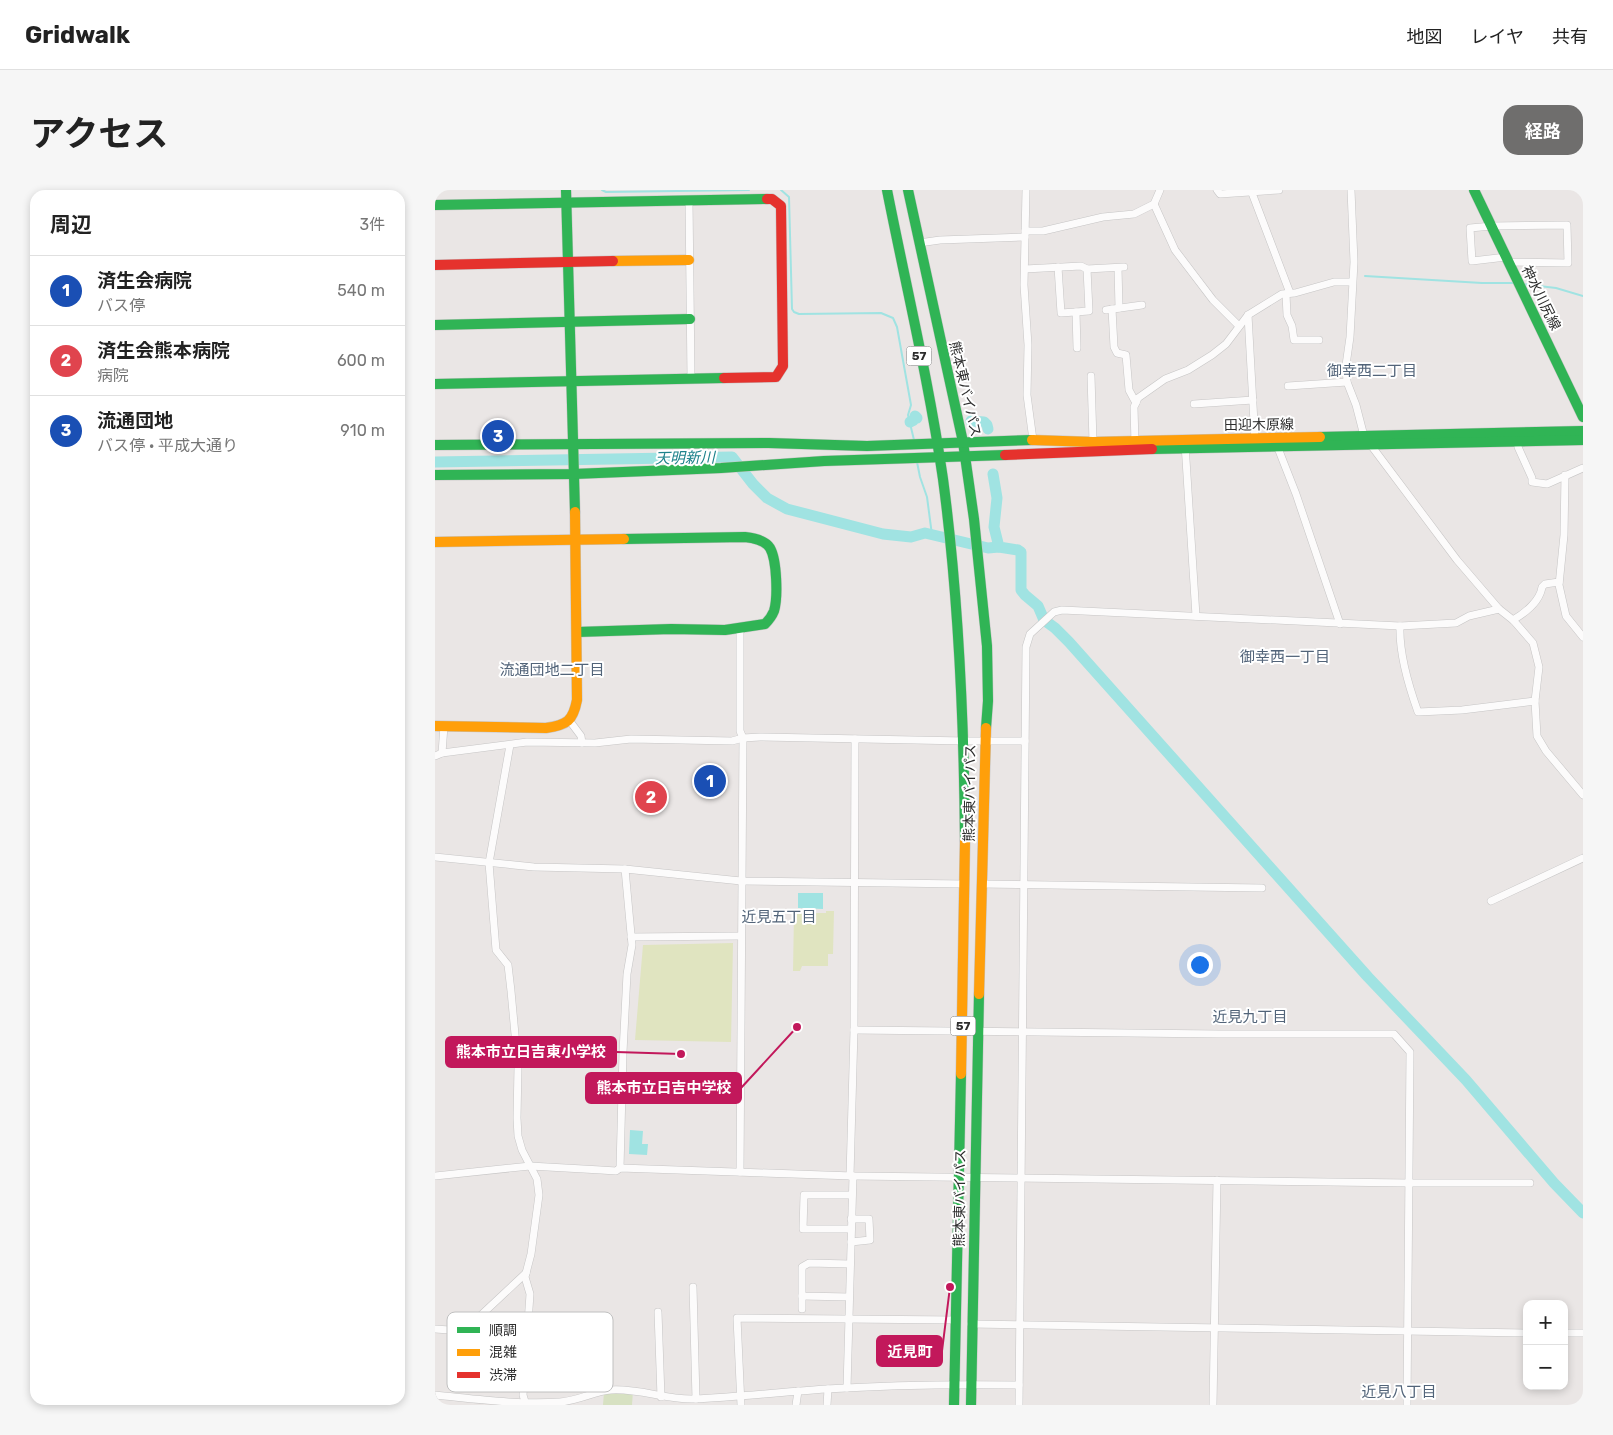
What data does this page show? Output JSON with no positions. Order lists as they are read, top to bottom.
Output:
{
  "streets": {
    "main road": [
      "神水川尻線",
      "57",
      "熊本東バイパス",
      "田迎木原線"
    ]
  },
  "crossings": [
    ["熊本東バイパス", "田迎木原線"]
  ],
  "districts": [
    "御幸西二丁目",
    "御幸西一丁目",
    "流通団地二丁目",
    "近見五丁目",
    "近見九丁目",
    "近見八丁目"
  ],
  "water": ["天明新川"],
  "places": ["熊本市立日吉中学校", "熊本市立日吉東小学校", "近見町"],
  "legend": ["順調", "混雑", "渋滞"],
  "page": {
    "header": "Gridwalk",
    "nav": ["地図", "レイヤ", "共有"],
    "title": "アクセス",
    "buttons": "経路",
    "heading": ["周辺", "3件"],
    "list": [
      {
        "mark": "1",
        "name": "済生会病院",
        "note": "バス停",
        "value": "540 m"
      },
      {
        "mark": "2",
        "name": "済生会熊本病院",
        "note": "病院",
        "value": "600 m"
      },
      {
        "mark": "3",
        "name": "流通団地",
        "note": "バス停 · 平成大通り",
        "value": "910 m"
      }
    ],
    "pins": ["3", "1", "2"],
    "map_buttons": ["+", "−"]
  }
}
